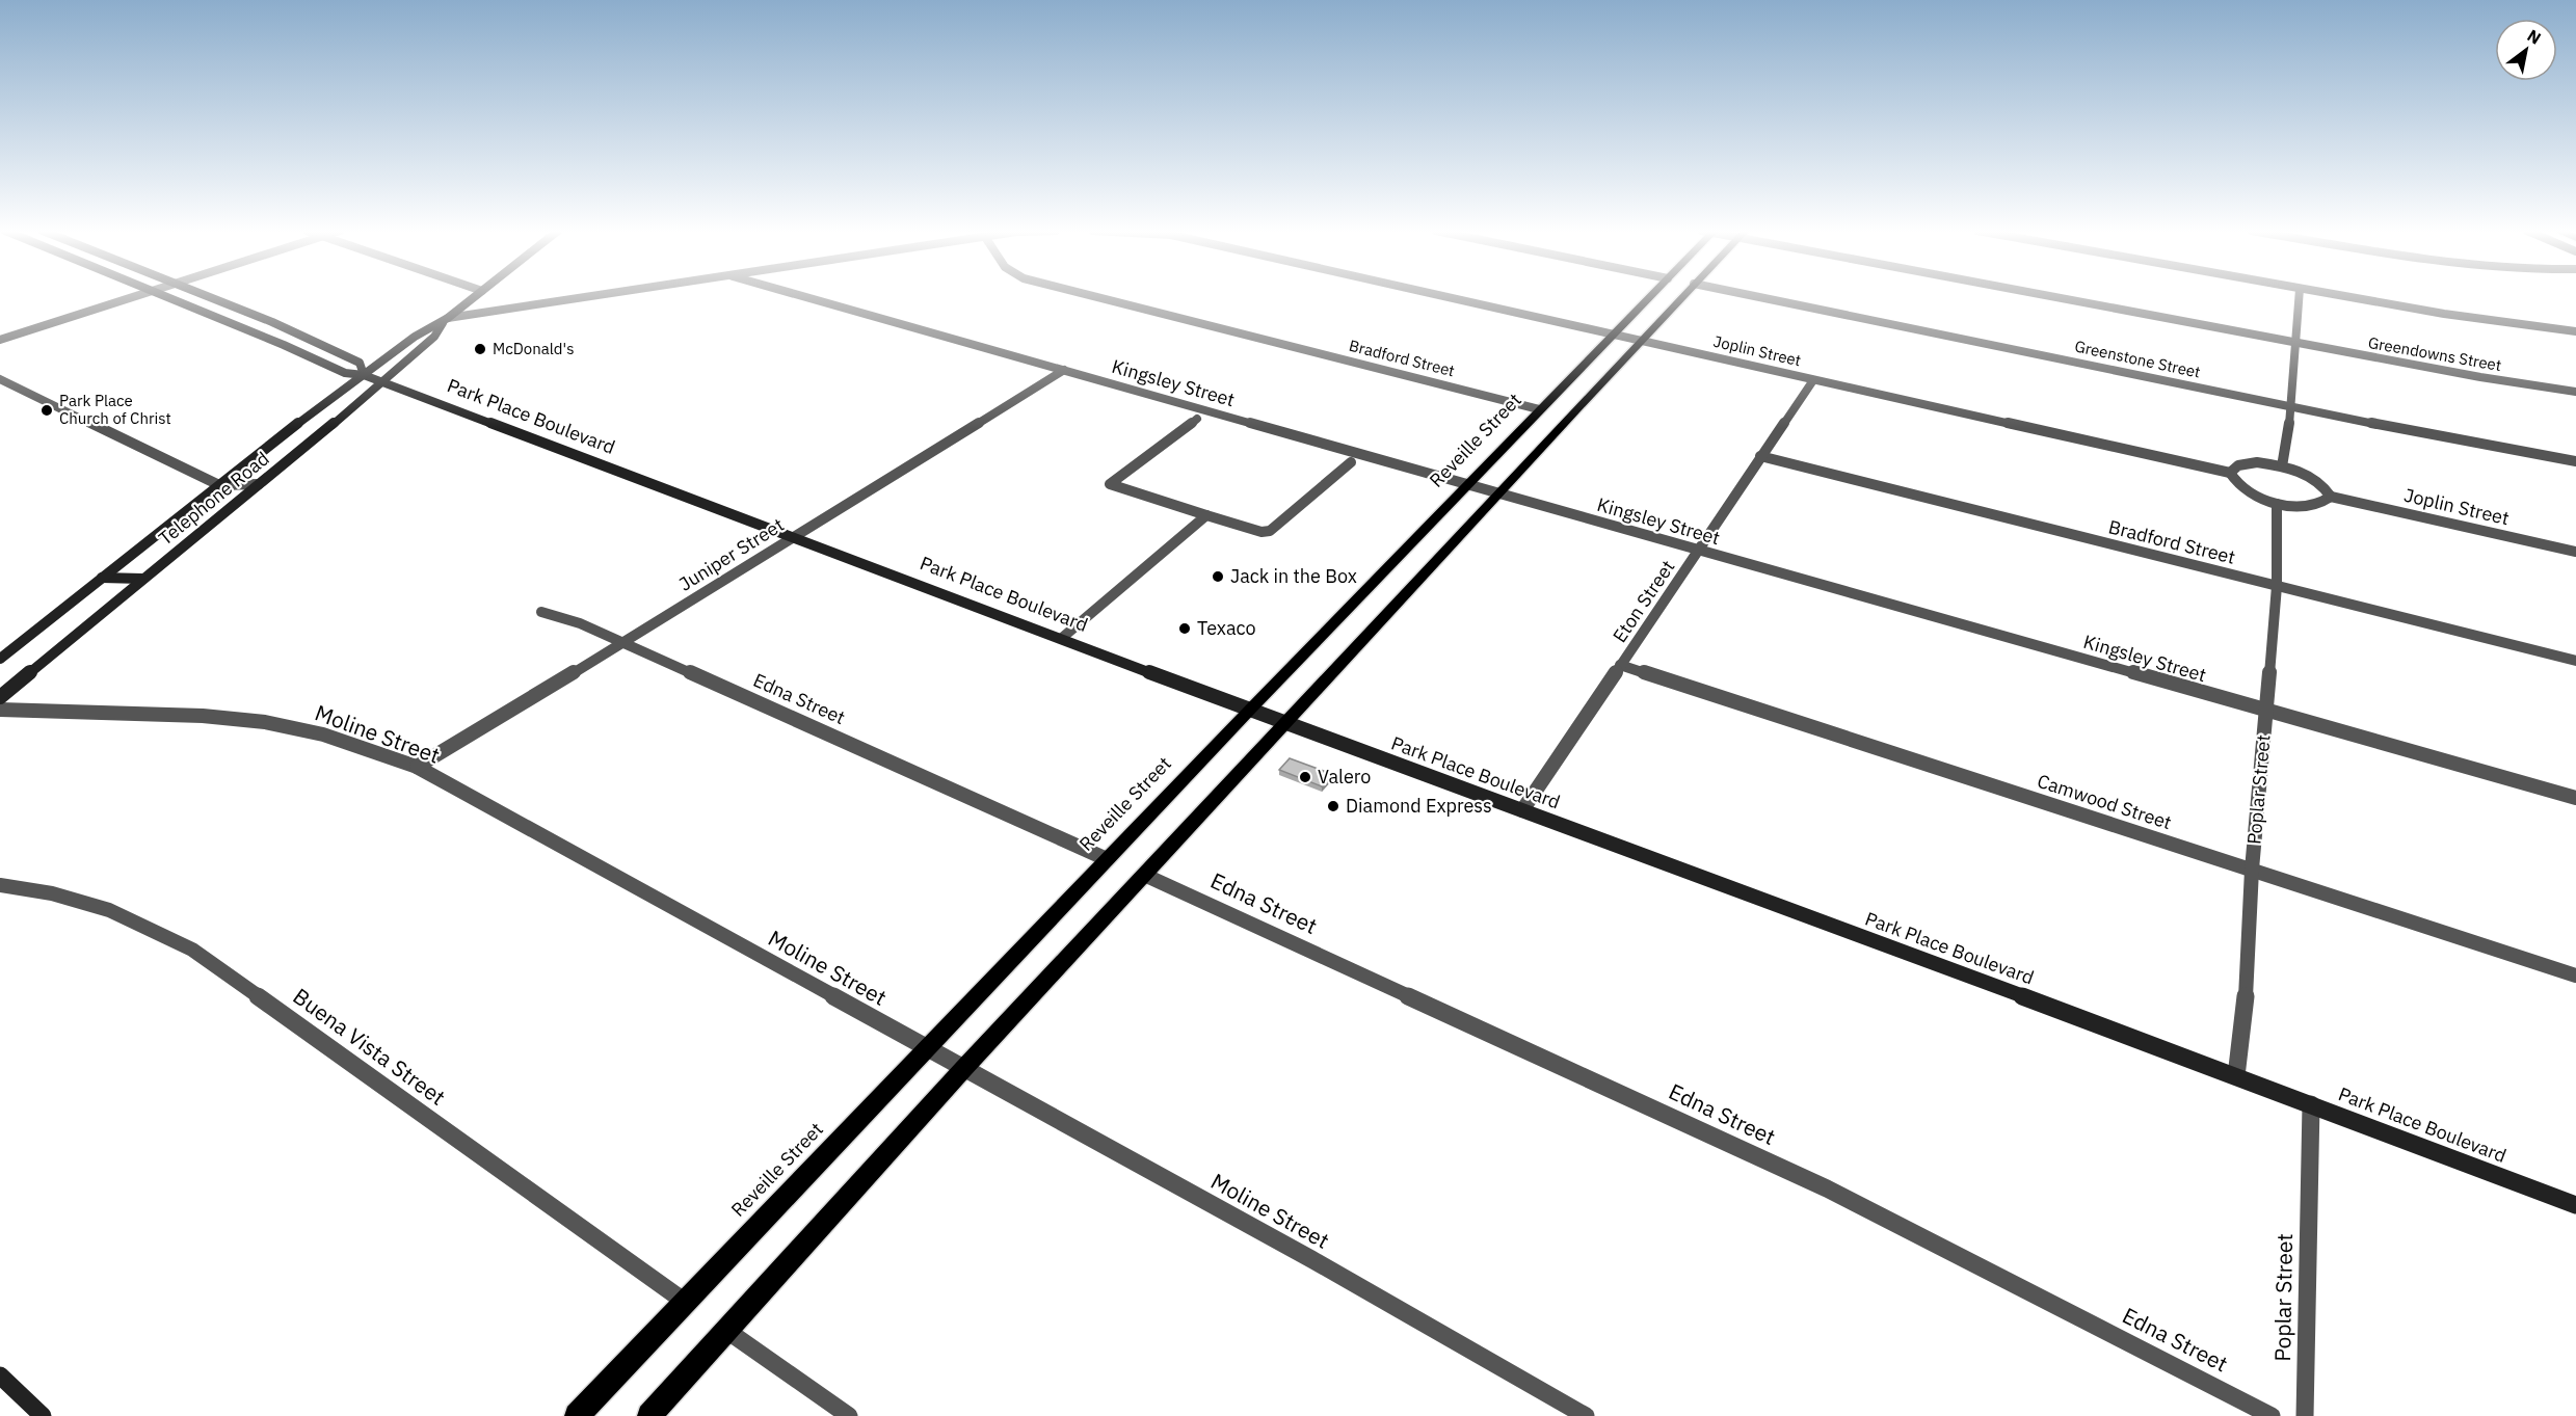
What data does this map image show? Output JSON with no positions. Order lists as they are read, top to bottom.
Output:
{
  "streets": {
    "main road": ["Park Place Boulevard", "Reveille Street", "Telephone Road"],
    "street": [
      "Joplin Street",
      "Greendowns Street",
      "Bradford Street",
      "Greenstone Street",
      "Kingsley Street",
      "Juniper Street",
      "Eton Street",
      "Edna Street",
      "Moline Street",
      "Poplar Street",
      "Camwood Street",
      "Buena Vista Street"
    ]
  },
  "crossings": [
    ["Joplin Street", "Reveille Street"],
    ["Joplin Street", "Eton Street"],
    ["Bradford Street", "Reveille Street"],
    ["Bradford Street", "Eton Street"],
    ["Bradford Street", "Poplar Street"],
    ["Kingsley Street", "Reveille Street"],
    ["Kingsley Street", "Juniper Street"],
    ["Kingsley Street", "Eton Street"],
    ["Kingsley Street", "Poplar Street"],
    ["Park Place Boulevard", "Reveille Street"],
    ["Park Place Boulevard", "Telephone Road"],
    ["Park Place Boulevard", "Juniper Street"],
    ["Park Place Boulevard", "Eton Street"],
    ["Park Place Boulevard", "Poplar Street"],
    ["Reveille Street", "Edna Street"],
    ["Reveille Street", "Moline Street"],
    ["Reveille Street", "Buena Vista Street"],
    ["Juniper Street", "Edna Street"],
    ["Juniper Street", "Moline Street"],
    ["Eton Street", "Camwood Street"],
    ["Poplar Street", "Camwood Street"]
  ],
  "places": [
    "McDonald's",
    "Park Place Church of Christ",
    "Jack in the Box",
    "Texaco",
    "Valero",
    "Diamond Express"
  ],
  "north": "top right"
}
